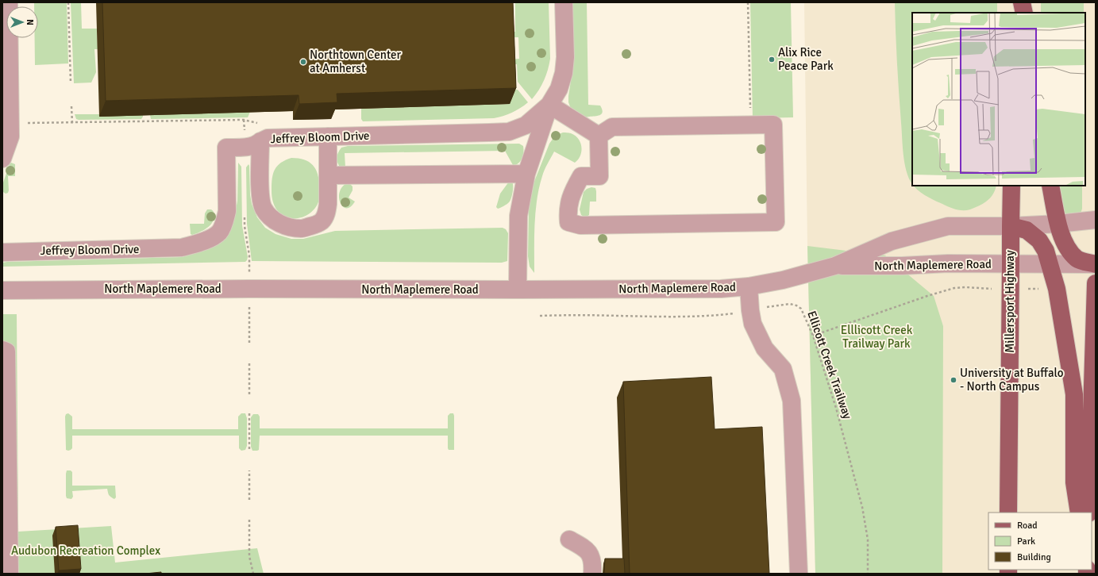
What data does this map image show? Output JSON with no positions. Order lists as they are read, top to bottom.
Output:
{
  "streets": {
    "main road": ["Millersport Highway"],
    "street": ["Jeffrey Bloom Drive", "North Maplemere Road"],
    "path": ["Ellicott Creek Trailway"]
  },
  "crossings": [
    ["North Maplemere Road", "Millersport Highway"]
  ],
  "parks": ["Elllicott Creek Trailway Park", "Audubon Recreation Complex"],
  "places": ["Alix Rice Peace Park", "Northtown Center at Amherst", "University at Buffalo - North Campus"],
  "legend": ["Road", "Park", "Building"],
  "north": "right"
}
